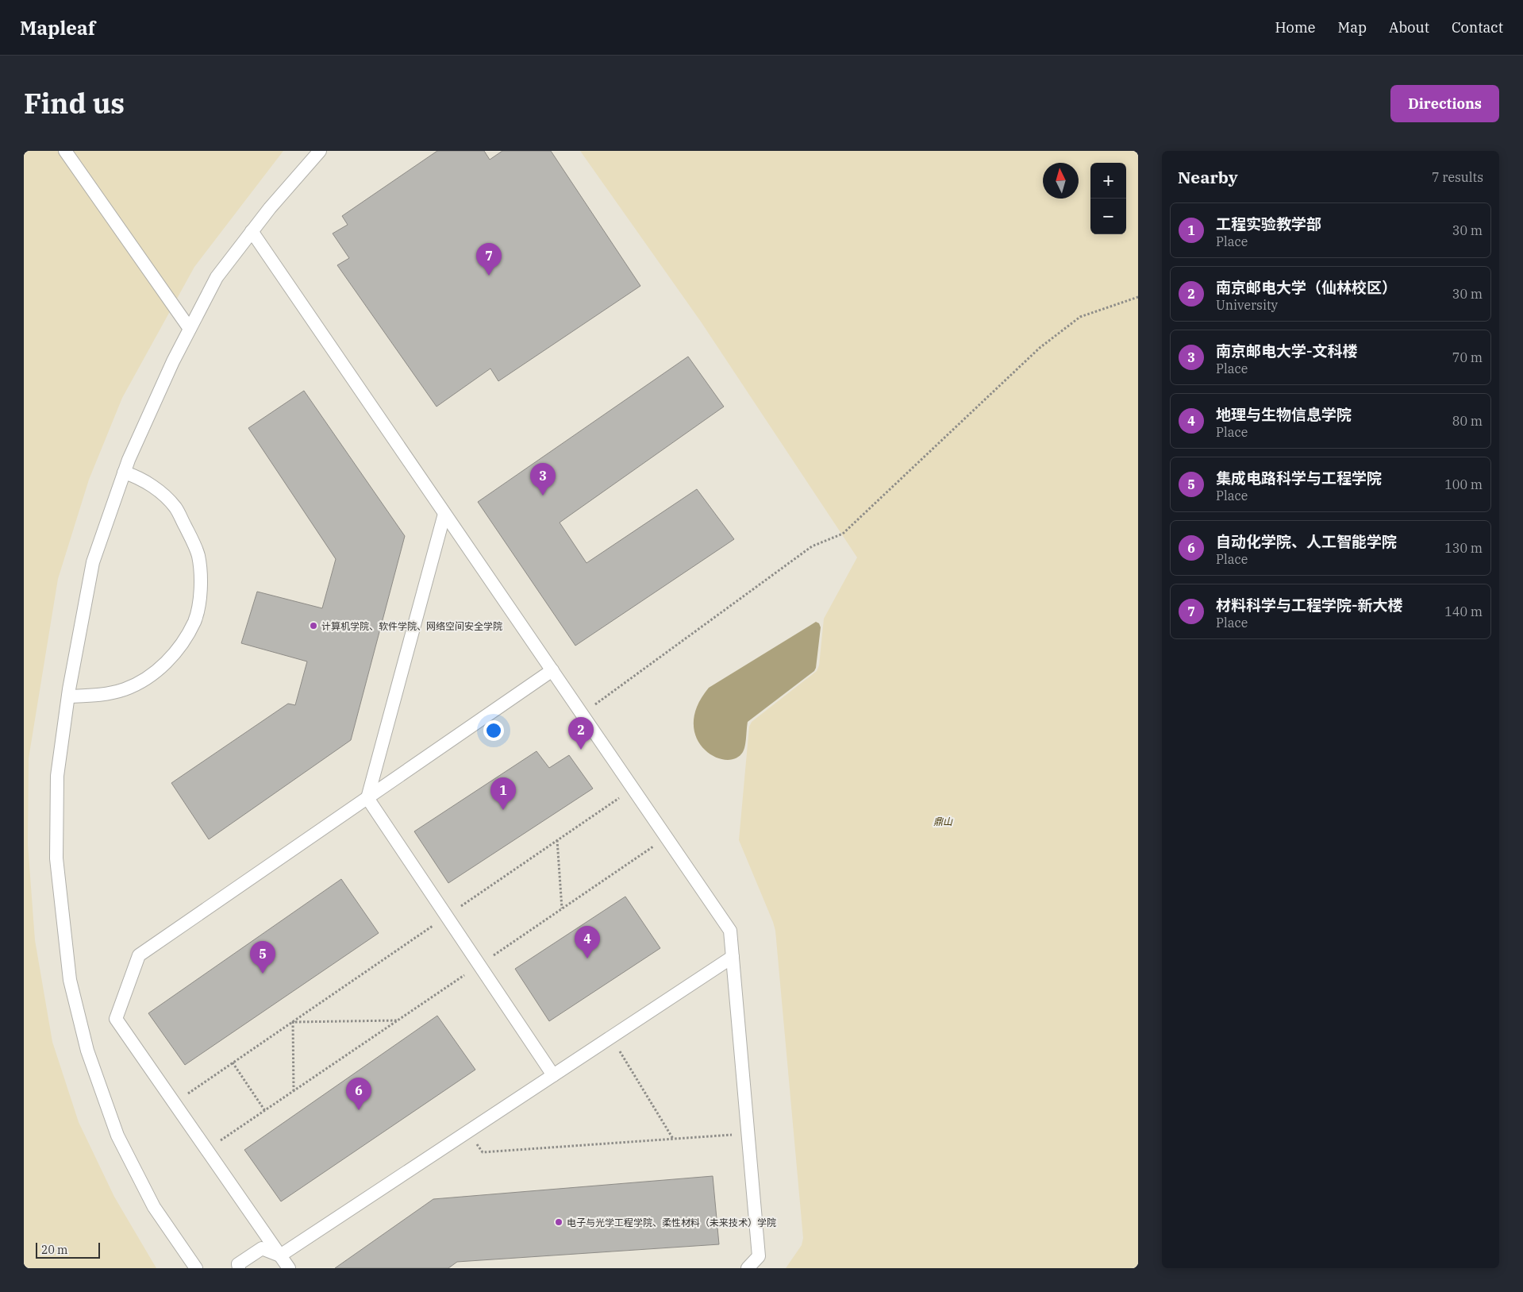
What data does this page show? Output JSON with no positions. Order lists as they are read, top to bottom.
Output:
{
  "parks": ["鼎山"],
  "places": ["计算机学院、软件学院、网络空间安全学院", "电子与光学工程学院、柔性材料（未来技术）学院"],
  "scale_bar": "20 m",
  "north": "top",
  "page": {
    "header": "Mapleaf",
    "nav": [
      "Home",
      "Map",
      "About",
      "Contact"
    ],
    "title": "Find us",
    "buttons": "Directions",
    "heading": ["Nearby", "7 results"],
    "map_buttons": ["+", "−"],
    "list": [
      {
        "mark": "1",
        "name": "工程实验教学部",
        "note": "Place",
        "value": "30 m"
      },
      {
        "mark": "2",
        "name": "南京邮电大学（仙林校区）",
        "note": "University",
        "value": "30 m"
      },
      {
        "mark": "3",
        "name": "南京邮电大学-文科楼",
        "note": "Place",
        "value": "70 m"
      },
      {
        "mark": "4",
        "name": "地理与生物信息学院",
        "note": "Place",
        "value": "80 m"
      },
      {
        "mark": "5",
        "name": "集成电路科学与工程学院",
        "note": "Place",
        "value": "100 m"
      },
      {
        "mark": "6",
        "name": "自动化学院、人工智能学院",
        "note": "Place",
        "value": "130 m"
      },
      {
        "mark": "7",
        "name": "材料科学与工程学院-新大楼",
        "note": "Place",
        "value": "140 m"
      }
    ],
    "pins": [
      "7",
      "3",
      "2",
      "1",
      "4",
      "5",
      "6"
    ],
    "scale": "20 m"
  }
}
